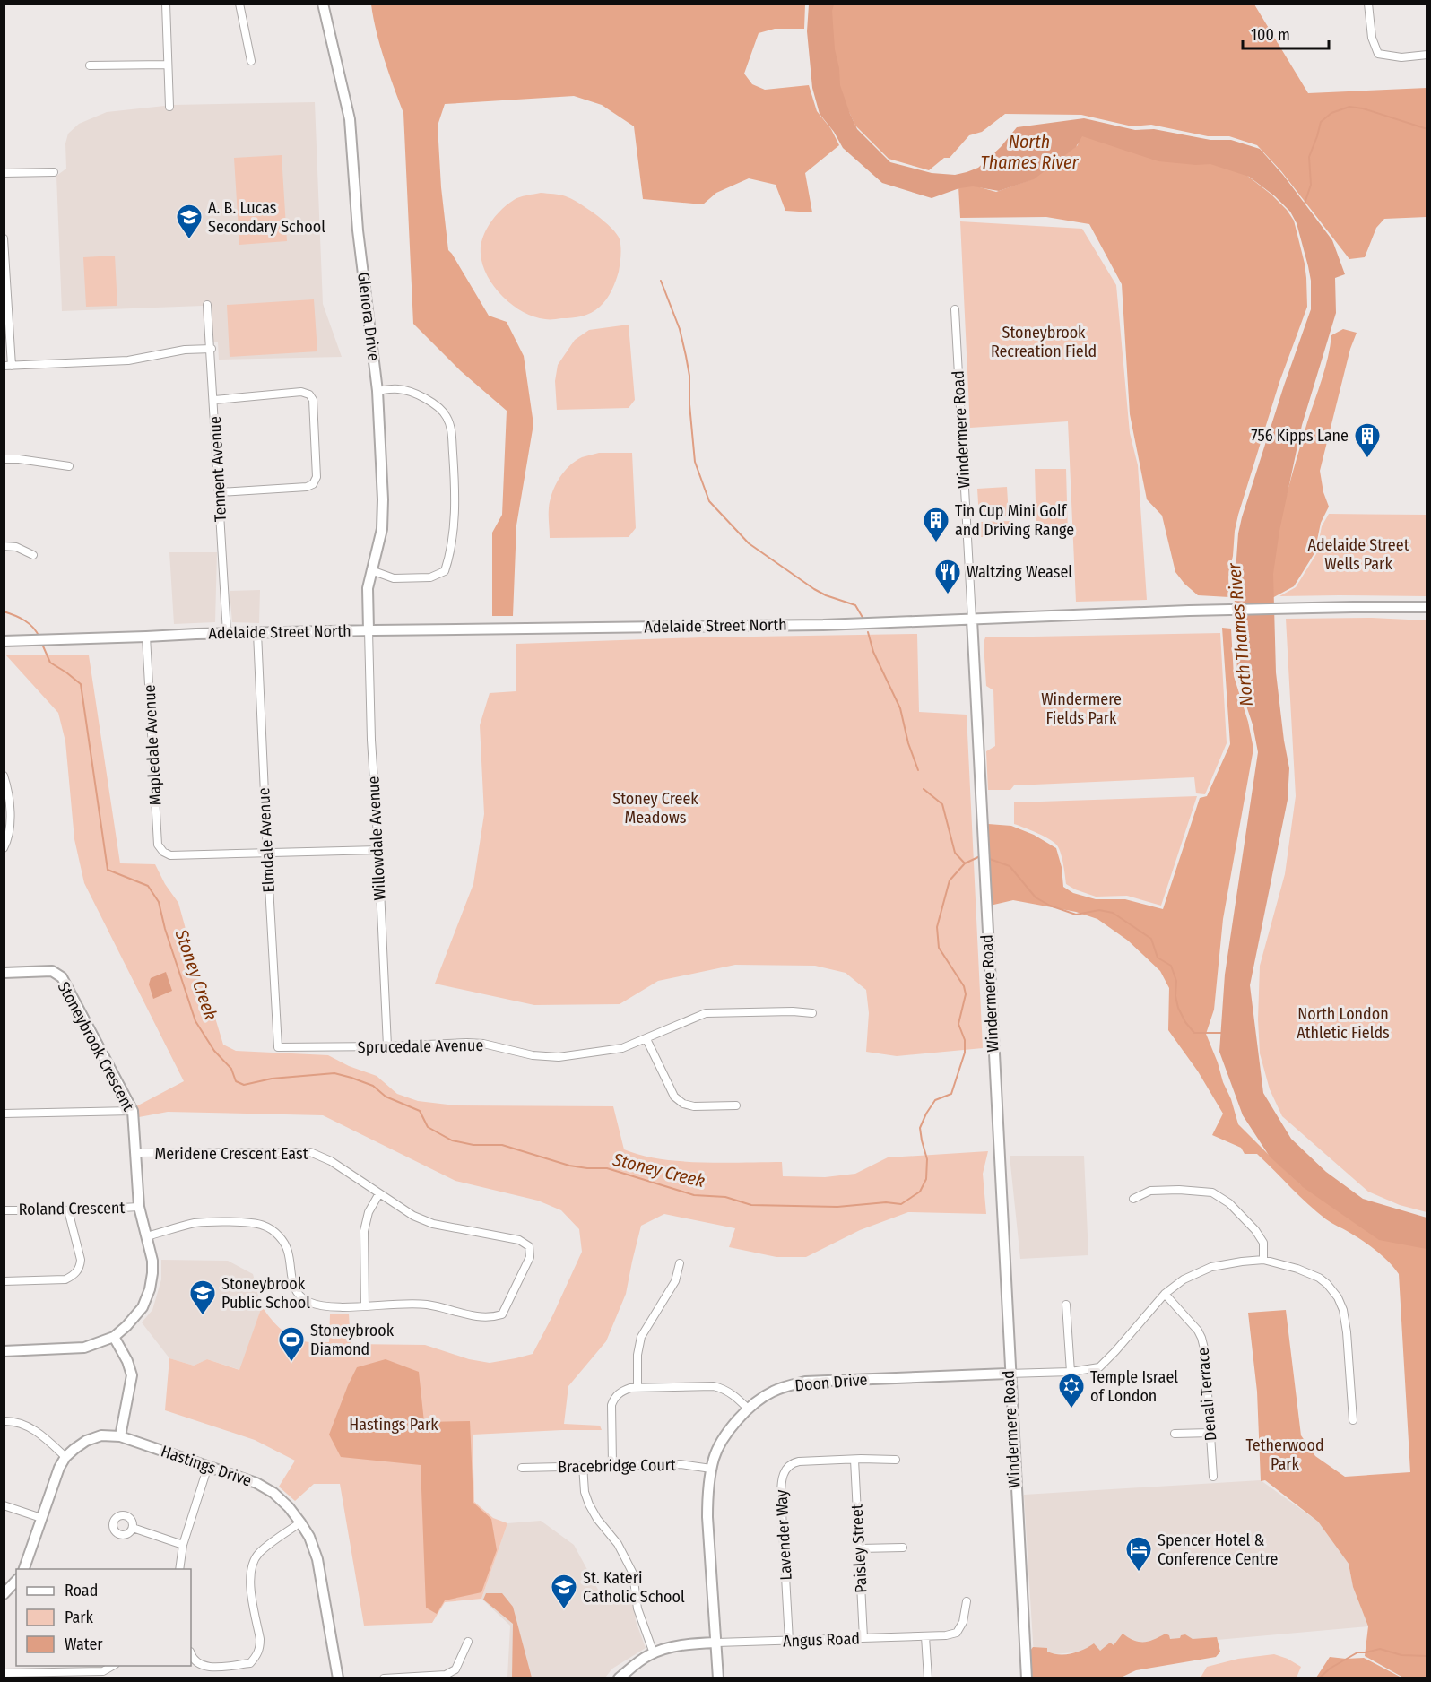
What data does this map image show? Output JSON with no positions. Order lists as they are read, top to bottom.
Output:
{
  "streets": {
    "street": [
      "Glenora Drive",
      "Windermere Road",
      "Tennent Avenue",
      "Adelaide Street North",
      "Mapledale Avenue",
      "Willowdale Avenue",
      "Elmdale Avenue",
      "Stoneybrook Crescent",
      "Sprucedale Avenue",
      "Meridene Crescent East",
      "Roland Crescent",
      "Doon Drive",
      "Denali Terrace",
      "Hastings Drive",
      "Bracebridge Court",
      "Lavender Way",
      "Paisley Street",
      "Angus Road"
    ]
  },
  "crossings": [
    ["Glenora Drive", "Adelaide Street North"],
    ["Glenora Drive", "Willowdale Avenue"],
    ["Windermere Road", "Adelaide Street North"],
    ["Windermere Road", "Doon Drive"],
    ["Tennent Avenue", "Adelaide Street North"],
    ["Adelaide Street North", "Mapledale Avenue"],
    ["Adelaide Street North", "Willowdale Avenue"],
    ["Adelaide Street North", "Elmdale Avenue"],
    ["Mapledale Avenue", "Elmdale Avenue"],
    ["Willowdale Avenue", "Sprucedale Avenue"],
    ["Elmdale Avenue", "Sprucedale Avenue"],
    ["Stoneybrook Crescent", "Meridene Crescent East"],
    ["Stoneybrook Crescent", "Roland Crescent"],
    ["Doon Drive", "Bracebridge Court"],
    ["Doon Drive", "Angus Road"],
    ["Lavender Way", "Paisley Street"],
    ["Lavender Way", "Angus Road"],
    ["Paisley Street", "Angus Road"]
  ],
  "water": ["North Thames River", "Stoney Creek"],
  "parks": [
    "Stoneybrook Recreation Field",
    "Adelaide Street Wells Park",
    "Windermere Fields Park",
    "Stoney Creek Meadows",
    "North London Athletic Fields",
    "Hastings Park",
    "Tetherwood Park"
  ],
  "places": {
    "school or university": ["A. B. Lucas Secondary School", "Stoneybrook Public School", "St. Kateri Catholic School"],
    "building": ["756 Kipps Lane", "Tin Cup Mini Golf and Driving Range"],
    "restaurant": ["Waltzing Weasel"],
    "sports": ["Stoneybrook Diamond"],
    "synagogue": ["Temple Israel of London"],
    "hotel": ["Spencer Hotel & Conference Centre"]
  },
  "legend": ["Road", "Park", "Water"],
  "scale_bar": "100 m"
}
